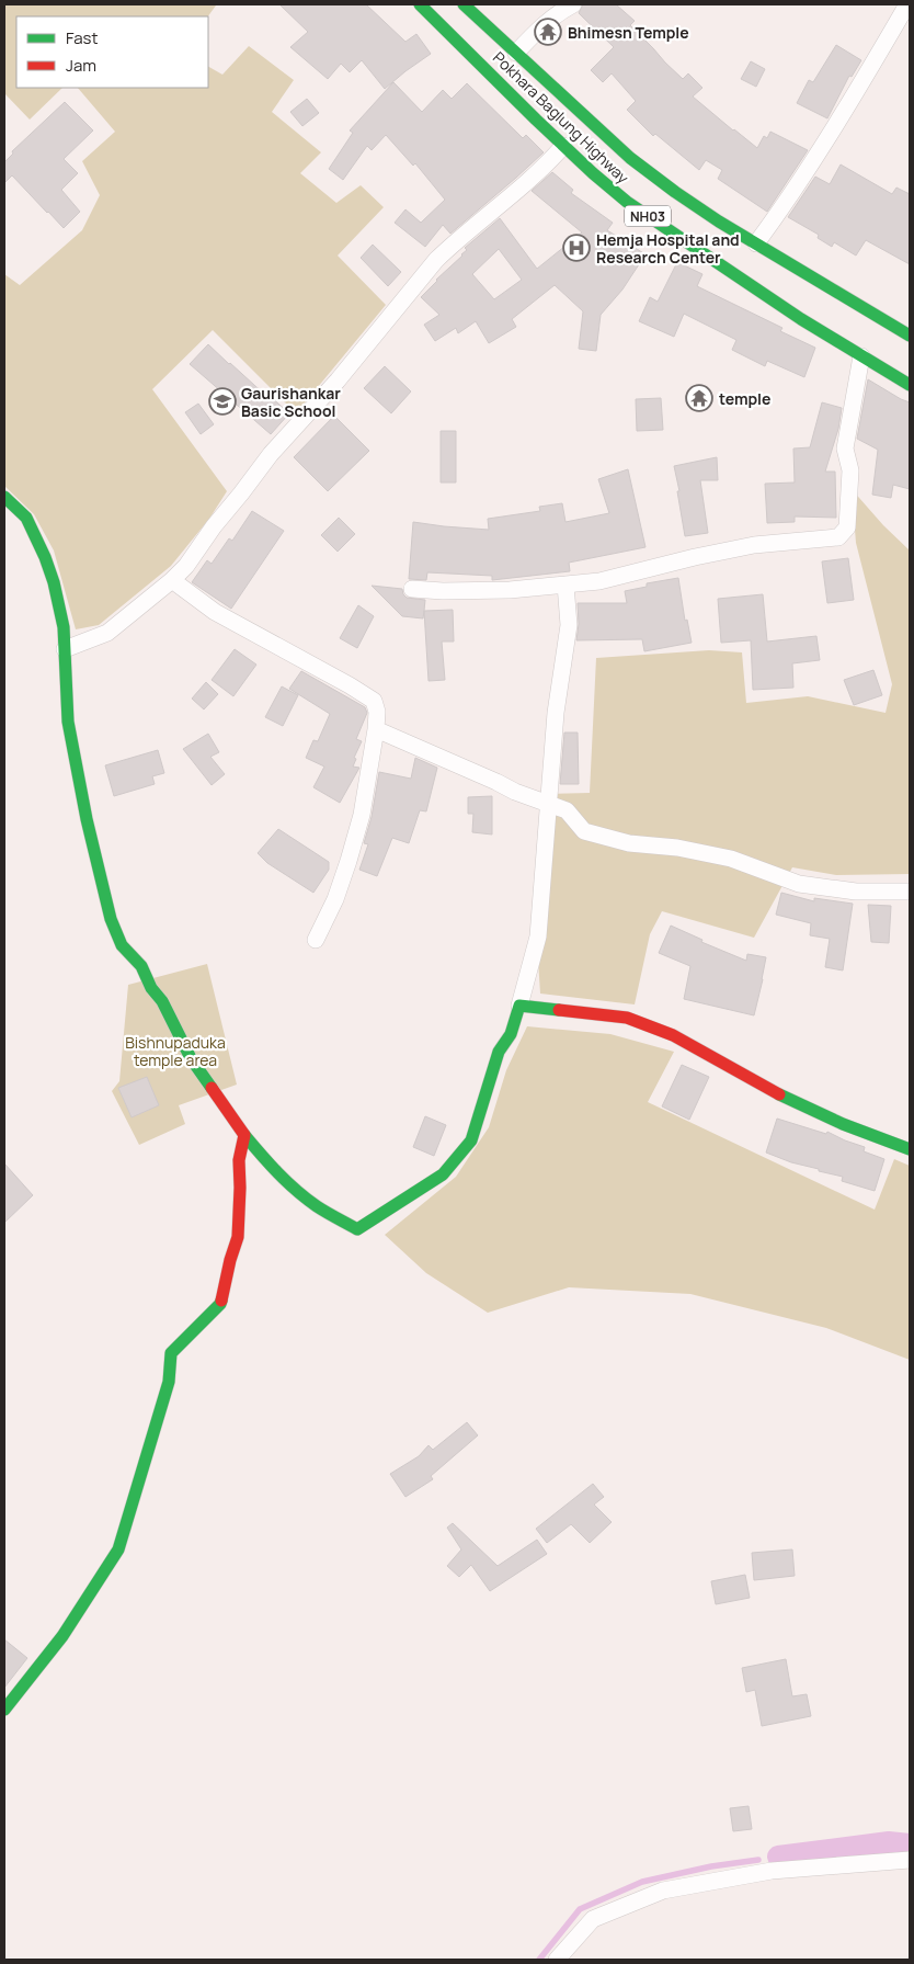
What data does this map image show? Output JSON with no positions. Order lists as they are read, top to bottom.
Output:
{
  "streets": {
    "main road": ["Pokhara Baglung Highway", "NH03"]
  },
  "parks": ["Bishnupaduka temple area"],
  "places": {
    "temple": ["Bhimesn Temple", "temple"],
    "hospital": ["Hemja Hospital and Research Center"],
    "school or university": ["Gaurishankar Basic School"]
  },
  "legend": ["Fast", "Jam"]
}
